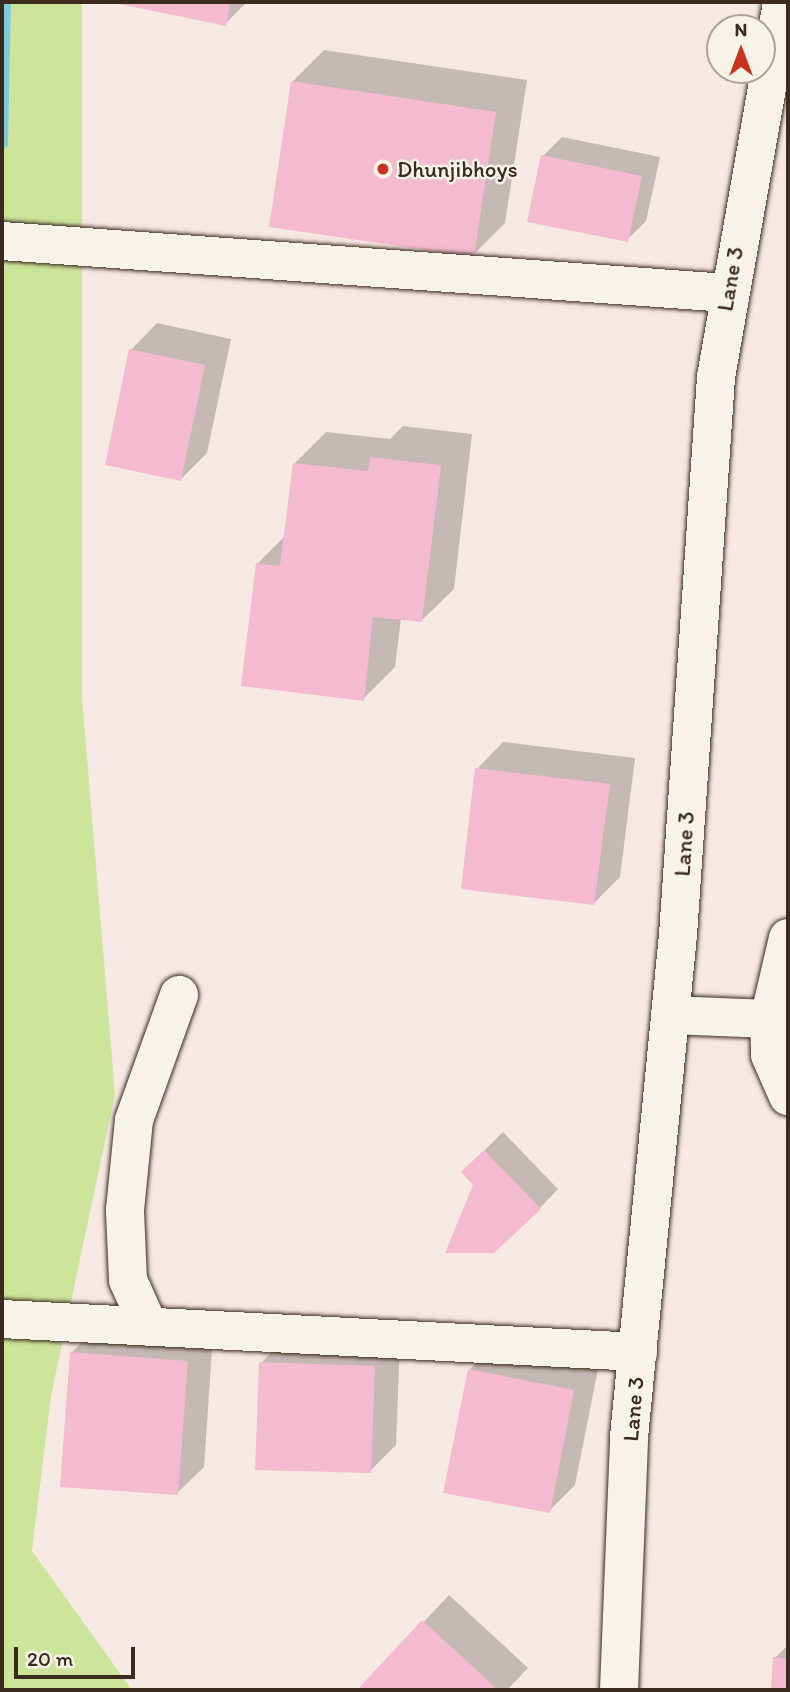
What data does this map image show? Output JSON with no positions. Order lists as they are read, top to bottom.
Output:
{
  "streets": {
    "street": ["Lane 3"]
  },
  "places": ["Dhunjibhoys"],
  "scale_bar": "20 m",
  "north": "top"
}
